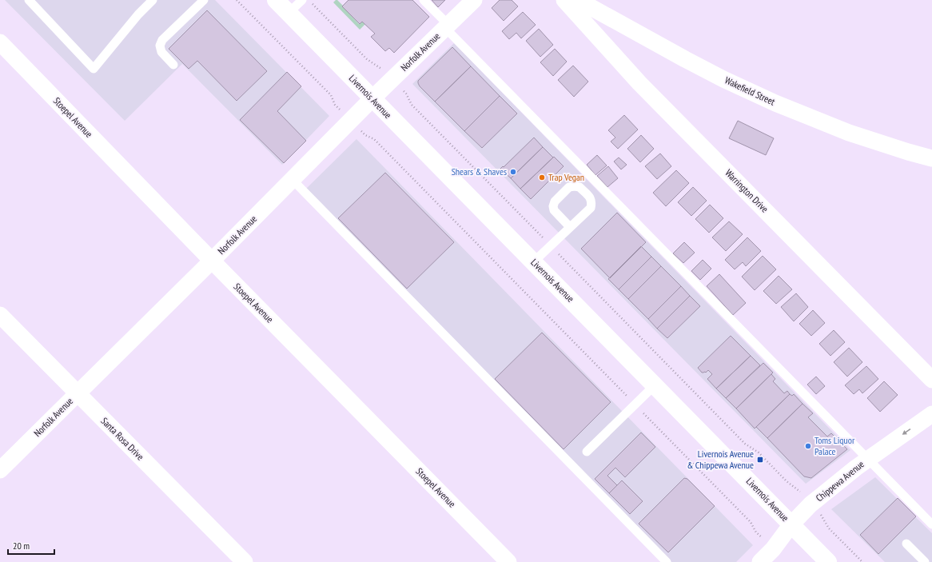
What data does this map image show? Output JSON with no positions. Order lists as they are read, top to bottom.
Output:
{
  "streets": {
    "street": [
      "Norfolk Avenue",
      "Wakefield Street",
      "Livernois Avenue",
      "Stoepel Avenue",
      "Warrington Drive",
      "Santa Rosa Drive",
      "Chippewa Avenue"
    ]
  },
  "crossings": [
    ["Norfolk Avenue", "Livernois Avenue"],
    ["Norfolk Avenue", "Stoepel Avenue"],
    ["Norfolk Avenue", "Santa Rosa Drive"],
    ["Livernois Avenue", "Chippewa Avenue"]
  ],
  "places": {
    "other": ["Shears & Shaves", "Trap Vegan", "Toms Liquor Palace"],
    "transit": ["Livernois Avenue & Chippewa Avenue"]
  },
  "scale_bar": "20 m"
}
